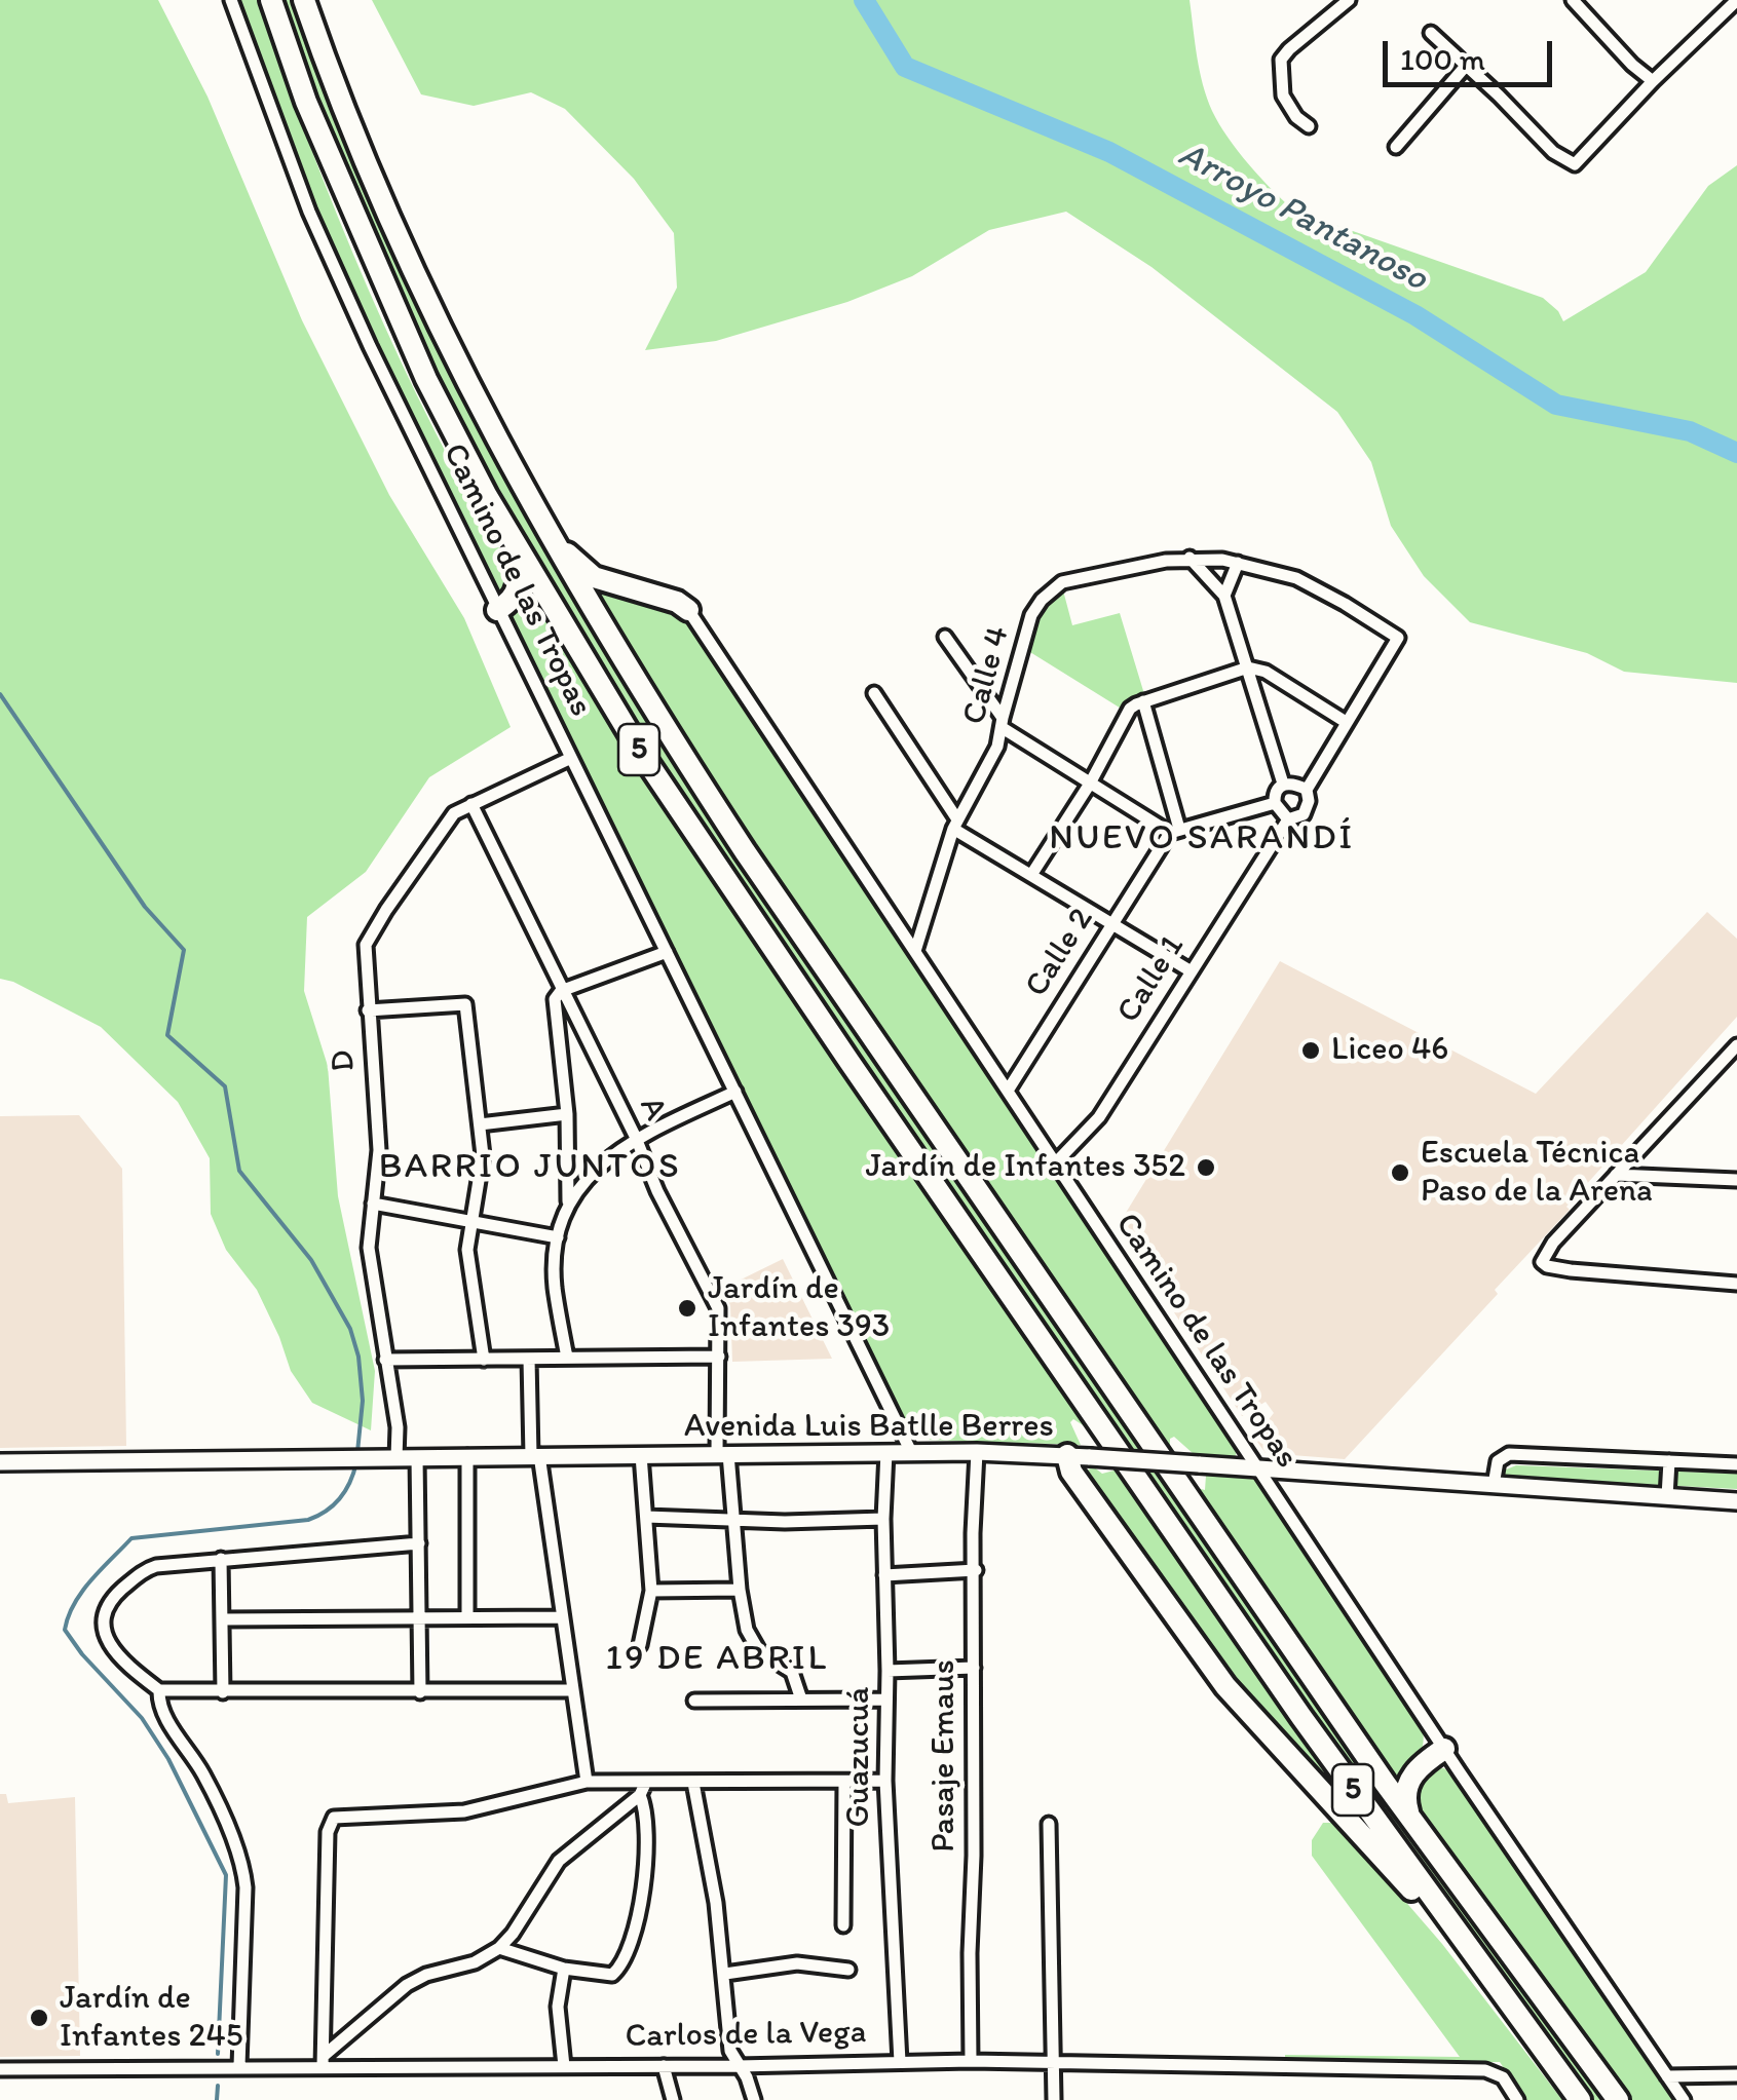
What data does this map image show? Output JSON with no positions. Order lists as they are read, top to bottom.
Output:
{
  "streets": {
    "highway": ["5"],
    "main road": ["Avenida Luis Batlle Berres"],
    "street": [
      "Camino de las Tropas",
      "Calle 4",
      "Calle 2",
      "Calle 1",
      "D",
      "A",
      "Pasaje Emaus",
      "Guazucuá",
      "Carlos de la Vega"
    ]
  },
  "crossings": [
    ["Camino de las Tropas", "Calle 4"],
    ["Camino de las Tropas", "Calle 2"],
    ["Camino de las Tropas", "Calle 1"],
    ["Camino de las Tropas", "D"],
    ["Camino de las Tropas", "Avenida Luis Batlle Berres"],
    ["D", "A"],
    ["D", "Avenida Luis Batlle Berres"],
    ["A", "Avenida Luis Batlle Berres"],
    ["Avenida Luis Batlle Berres", "Pasaje Emaus"],
    ["Avenida Luis Batlle Berres", "Guazucuá"],
    ["Pasaje Emaus", "Carlos de la Vega"],
    ["Guazucuá", "Carlos de la Vega"]
  ],
  "districts": ["NUEVO SARANDÍ", "BARRIO JUNTOS", "19 DE ABRIL"],
  "water": ["Arroyo Pantanoso"],
  "places": [
    "Liceo 46",
    "Jardín de Infantes 352",
    "Escuela Técnica Paso de la Arena",
    "Jardín de Infantes 393",
    "Jardín de Infantes 245"
  ],
  "scale_bar": "100 m"
}
